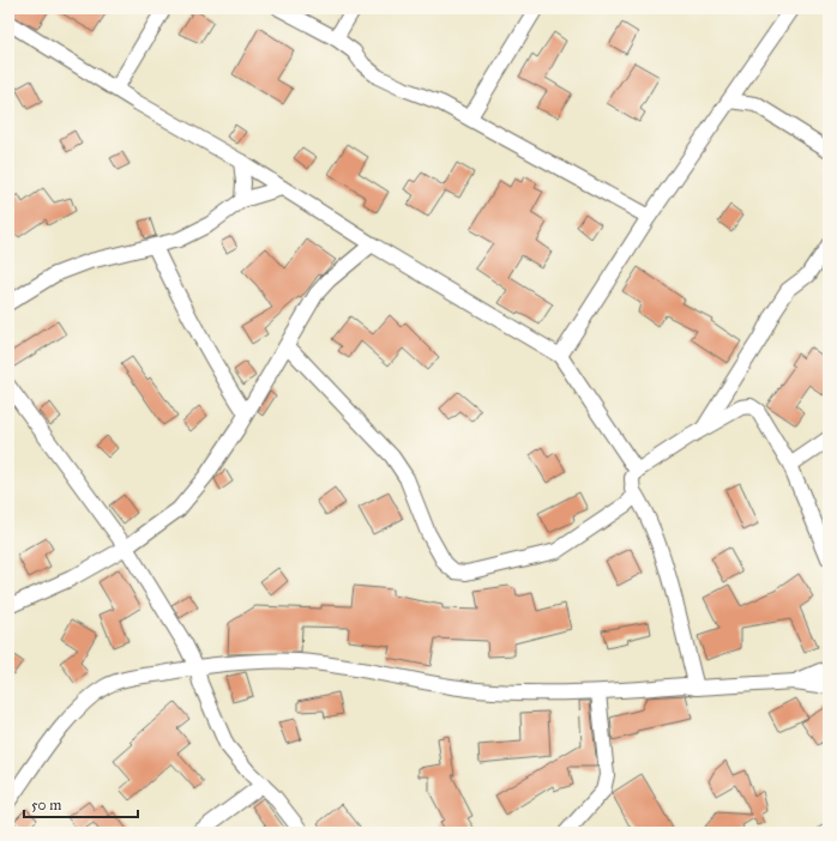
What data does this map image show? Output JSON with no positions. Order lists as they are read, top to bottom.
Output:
{
  "scale_bar": "50 m"
}
